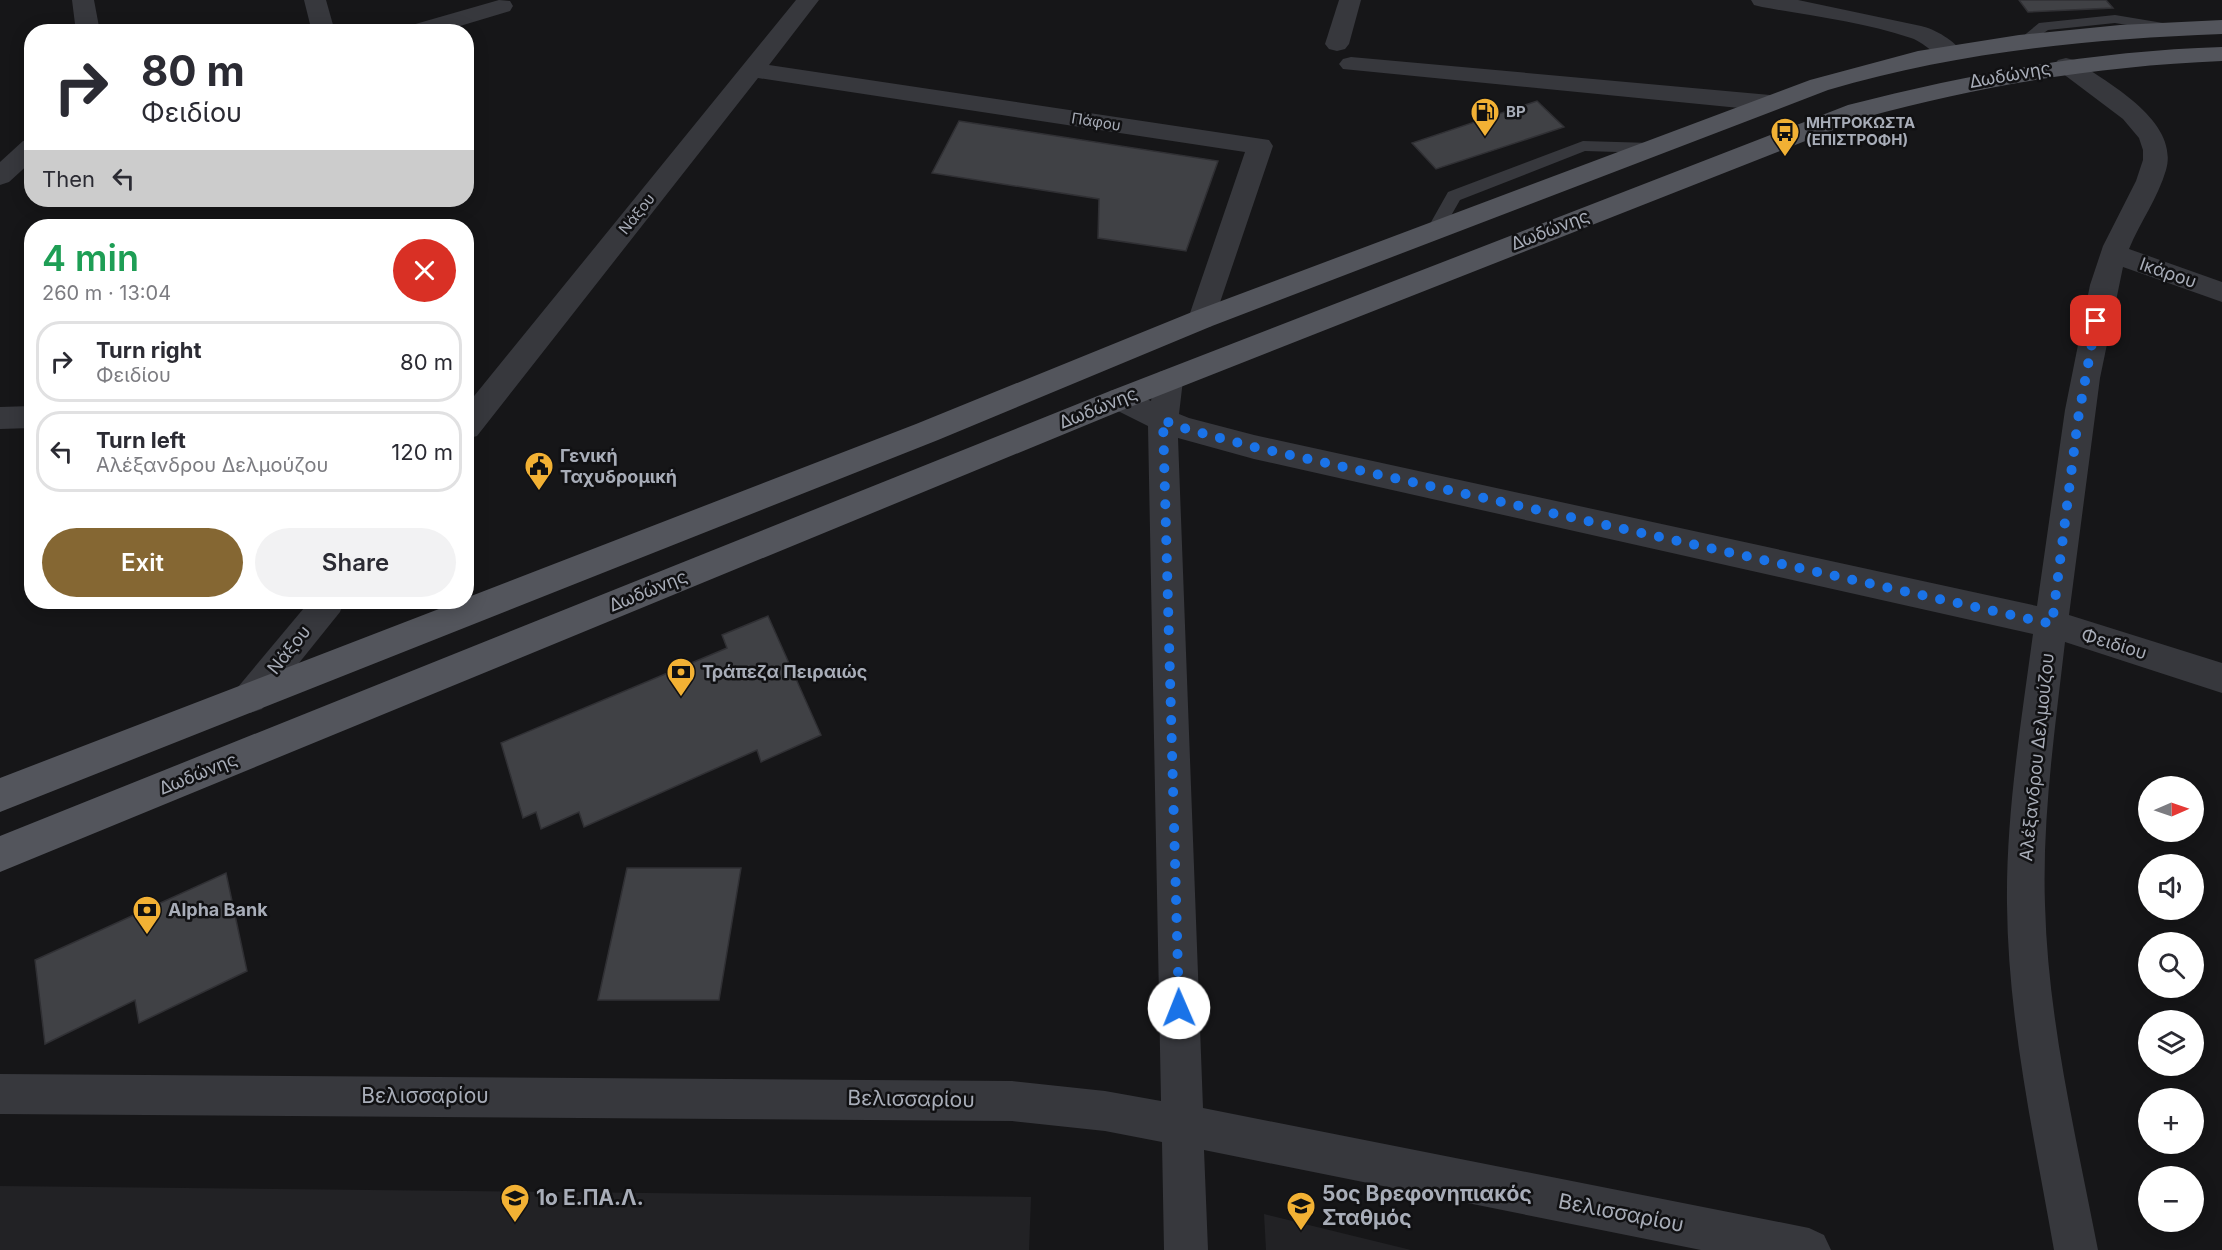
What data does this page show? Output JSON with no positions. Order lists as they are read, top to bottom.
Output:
{
  "streets": {
    "main road": ["Δωδώνης"],
    "street": [
      "Πάφου",
      "Νάξου",
      "Ικάρου",
      "Φειδίου",
      "Αλέξανδρου Δελμούζου",
      "Βελισσαρίου"
    ]
  },
  "crossings": [
    ["Δωδώνης", "Πάφου"],
    ["Δωδώνης", "Νάξου"],
    ["Δωδώνης", "Φειδίου"],
    ["Δωδώνης", "Αλέξανδρου Δελμούζου"],
    ["Πάφου", "Νάξου"],
    ["Ικάρου", "Αλέξανδρου Δελμούζου"],
    ["Φειδίου", "Αλέξανδρου Δελμούζου"]
  ],
  "places": {
    "fuel station": ["BP"],
    "bus stop": ["ΜΗΤΡΟΚΩΣΤΑ (ΕΠΙΣΤΡΟΦΗ)"],
    "public building": ["Γενική Ταχυδρομική"],
    "bank": ["Τράπεζα Πειραιώς", "Alpha Bank"],
    "school or university": ["1ο Ε.ΠΑ.Λ.", "5ος Βρεφονηπιακός Σταθμός"]
  },
  "north": "right",
  "page": {
    "turn": ["80 m", "Φειδίου"],
    "then": "Then",
    "heading": ["4 min", "260 m · 13:04"],
    "list": [
      {
        "name": "Turn right",
        "note": "Φειδίου",
        "value": "80 m"
      },
      {
        "name": "Turn left",
        "note": "Αλέξανδρου Δελμούζου",
        "value": "120 m"
      }
    ],
    "buttons": ["Exit", "Share"],
    "map_buttons": ["+", "−"]
  }
}
